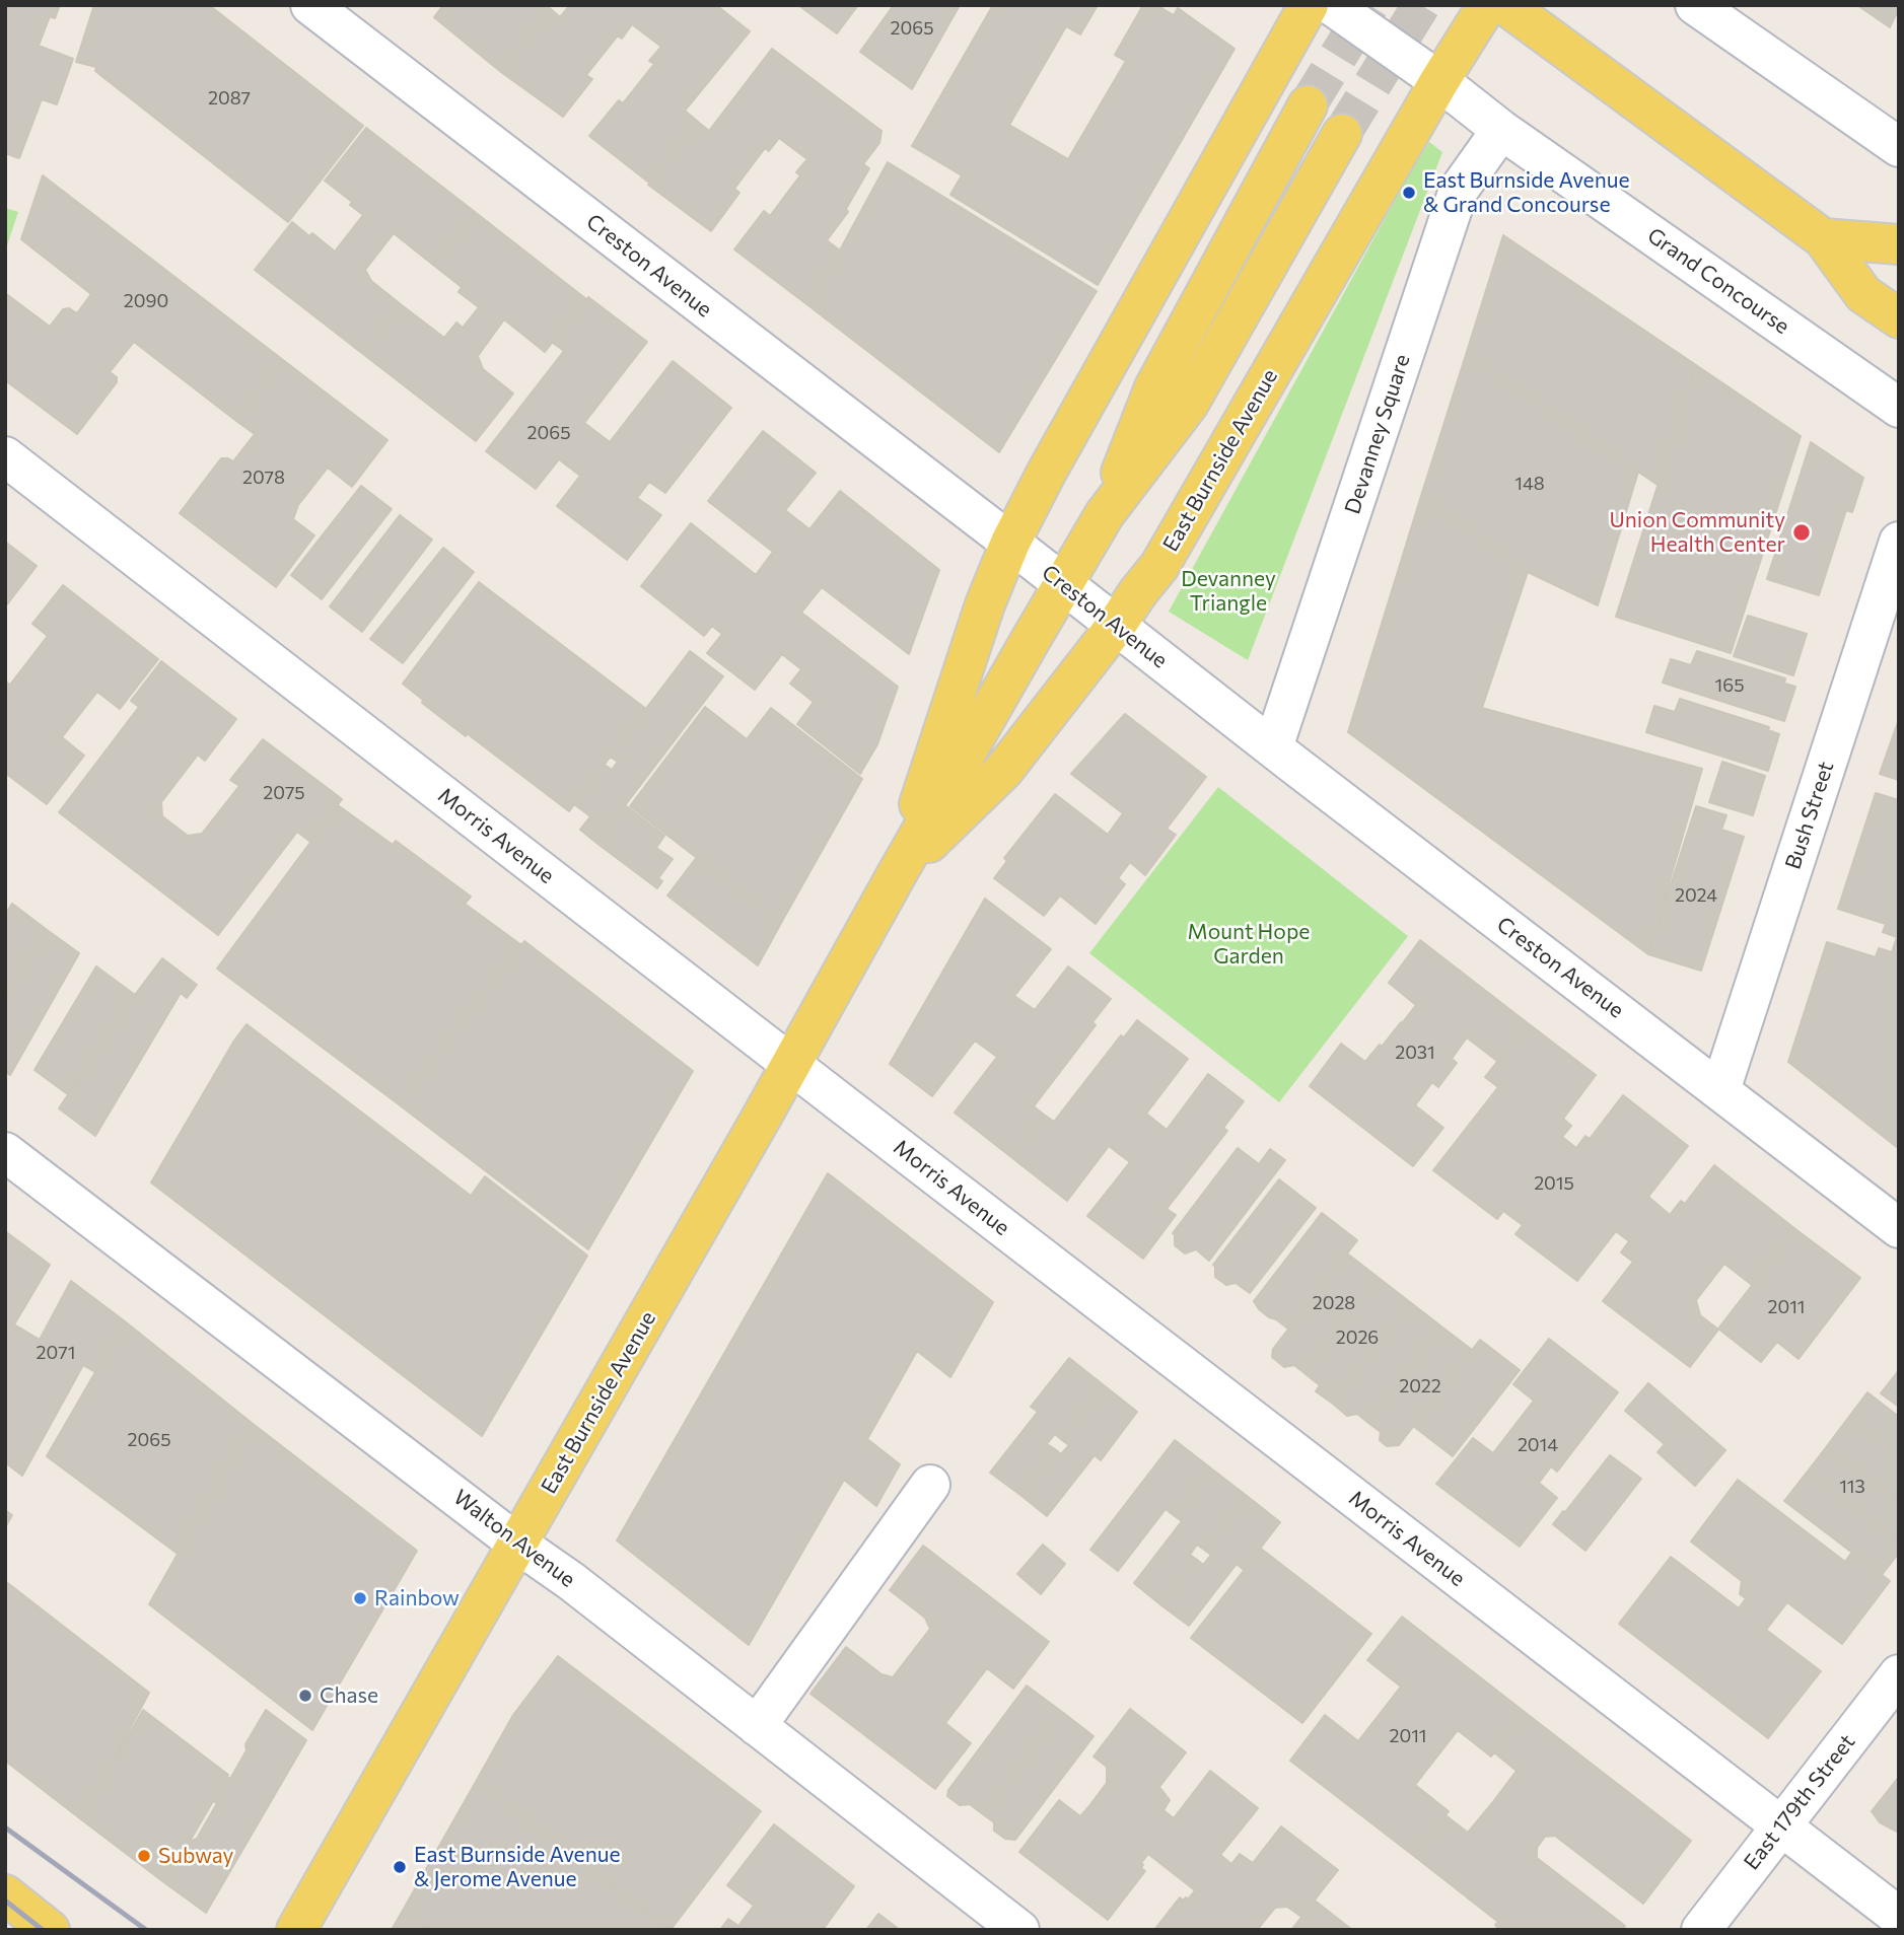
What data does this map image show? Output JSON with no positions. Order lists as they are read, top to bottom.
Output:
{
  "streets": {
    "main road": ["East Burnside Avenue"],
    "street": [
      "Creston Avenue",
      "Grand Concourse",
      "Devanney Square",
      "Bush Street",
      "Morris Avenue",
      "Walton Avenue",
      "East 179th Street"
    ]
  },
  "crossings": [
    ["Creston Avenue", "Devanney Square"],
    ["Creston Avenue", "East Burnside Avenue"],
    ["Creston Avenue", "Bush Street"],
    ["Grand Concourse", "Devanney Square"],
    ["Grand Concourse", "East Burnside Avenue"],
    ["East Burnside Avenue", "Morris Avenue"],
    ["East Burnside Avenue", "Walton Avenue"],
    ["Morris Avenue", "East 179th Street"]
  ],
  "parks": ["Devanney Triangle", "Mount Hope Garden"],
  "places": [
    "East Burnside Avenue & Grand Concourse",
    "Union Community Health Center",
    "Rainbow",
    "Chase",
    "Subway",
    "East Burnside Avenue & Jerome Avenue"
  ],
  "house_numbers": [
    "2065",
    "2087",
    "2090",
    "2065",
    "2078",
    "148",
    "165",
    "2075",
    "2024",
    "2031",
    "2015",
    "2028",
    "2011",
    "2026",
    "2071",
    "2022",
    "2065",
    "2014",
    "113",
    "2011"
  ]
}
